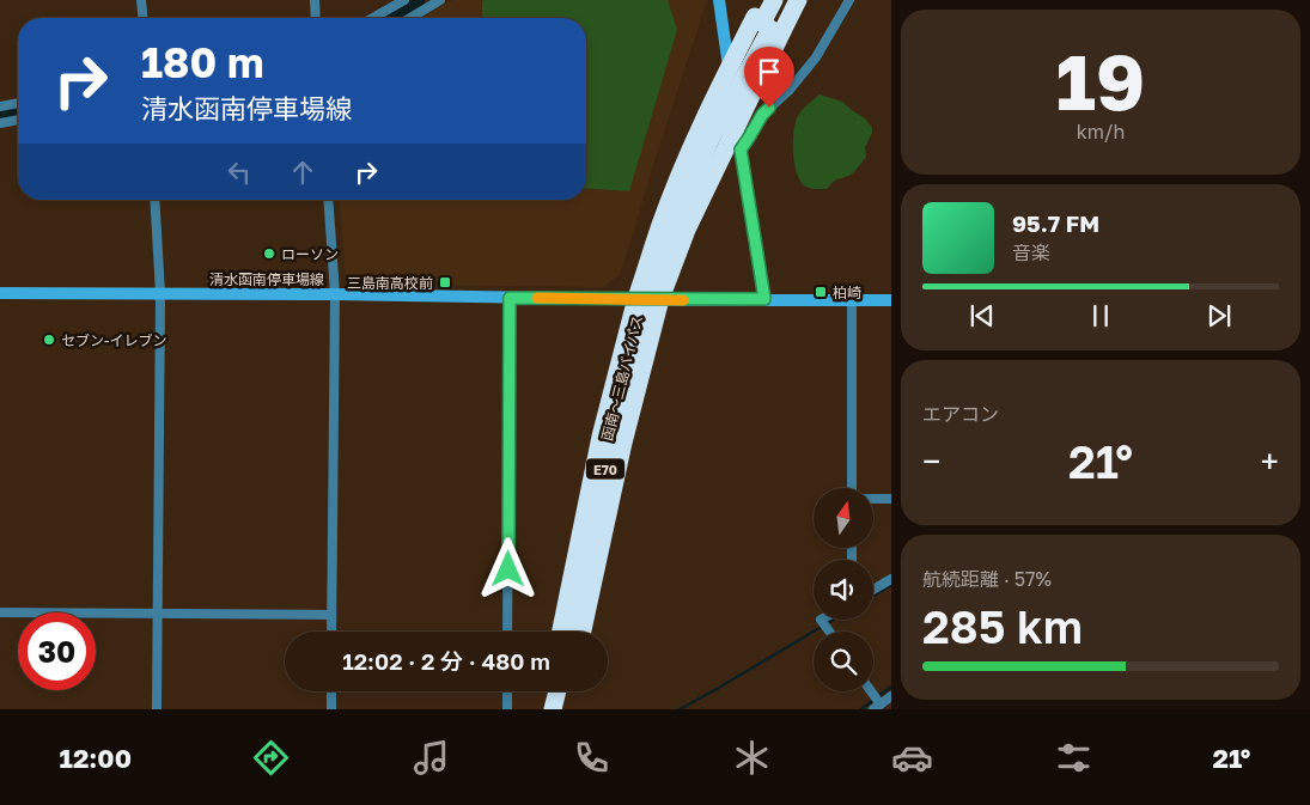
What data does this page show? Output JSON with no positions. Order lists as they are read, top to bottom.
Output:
{
  "streets": {
    "highway": ["函南～三島バイパス", "E70"],
    "main road": ["清水函南停車場線"]
  },
  "crossings": [
    ["清水函南停車場線", "函南～三島バイパス"],
    ["函南～三島バイパス", "E70"]
  ],
  "places": {
    "other": ["ローソン", "セブン-イレブン"],
    "transit": ["三島南高校前", "柏崎"]
  },
  "north": "top",
  "page": {
    "tile": [
      ["19", "km/h"],
      "エアコン",
      ["航続距離 · 57%", "285 km"]
    ],
    "turn": ["180 m", "清水函南停車場線"],
    "song": ["95.7 FM", "音楽"],
    "heat": ["−", "21°", "+"],
    "limit": "30",
    "trip": "12:02 · 2 分 · 480 m",
    "tabs": ["12:00", "21°"]
  }
}
